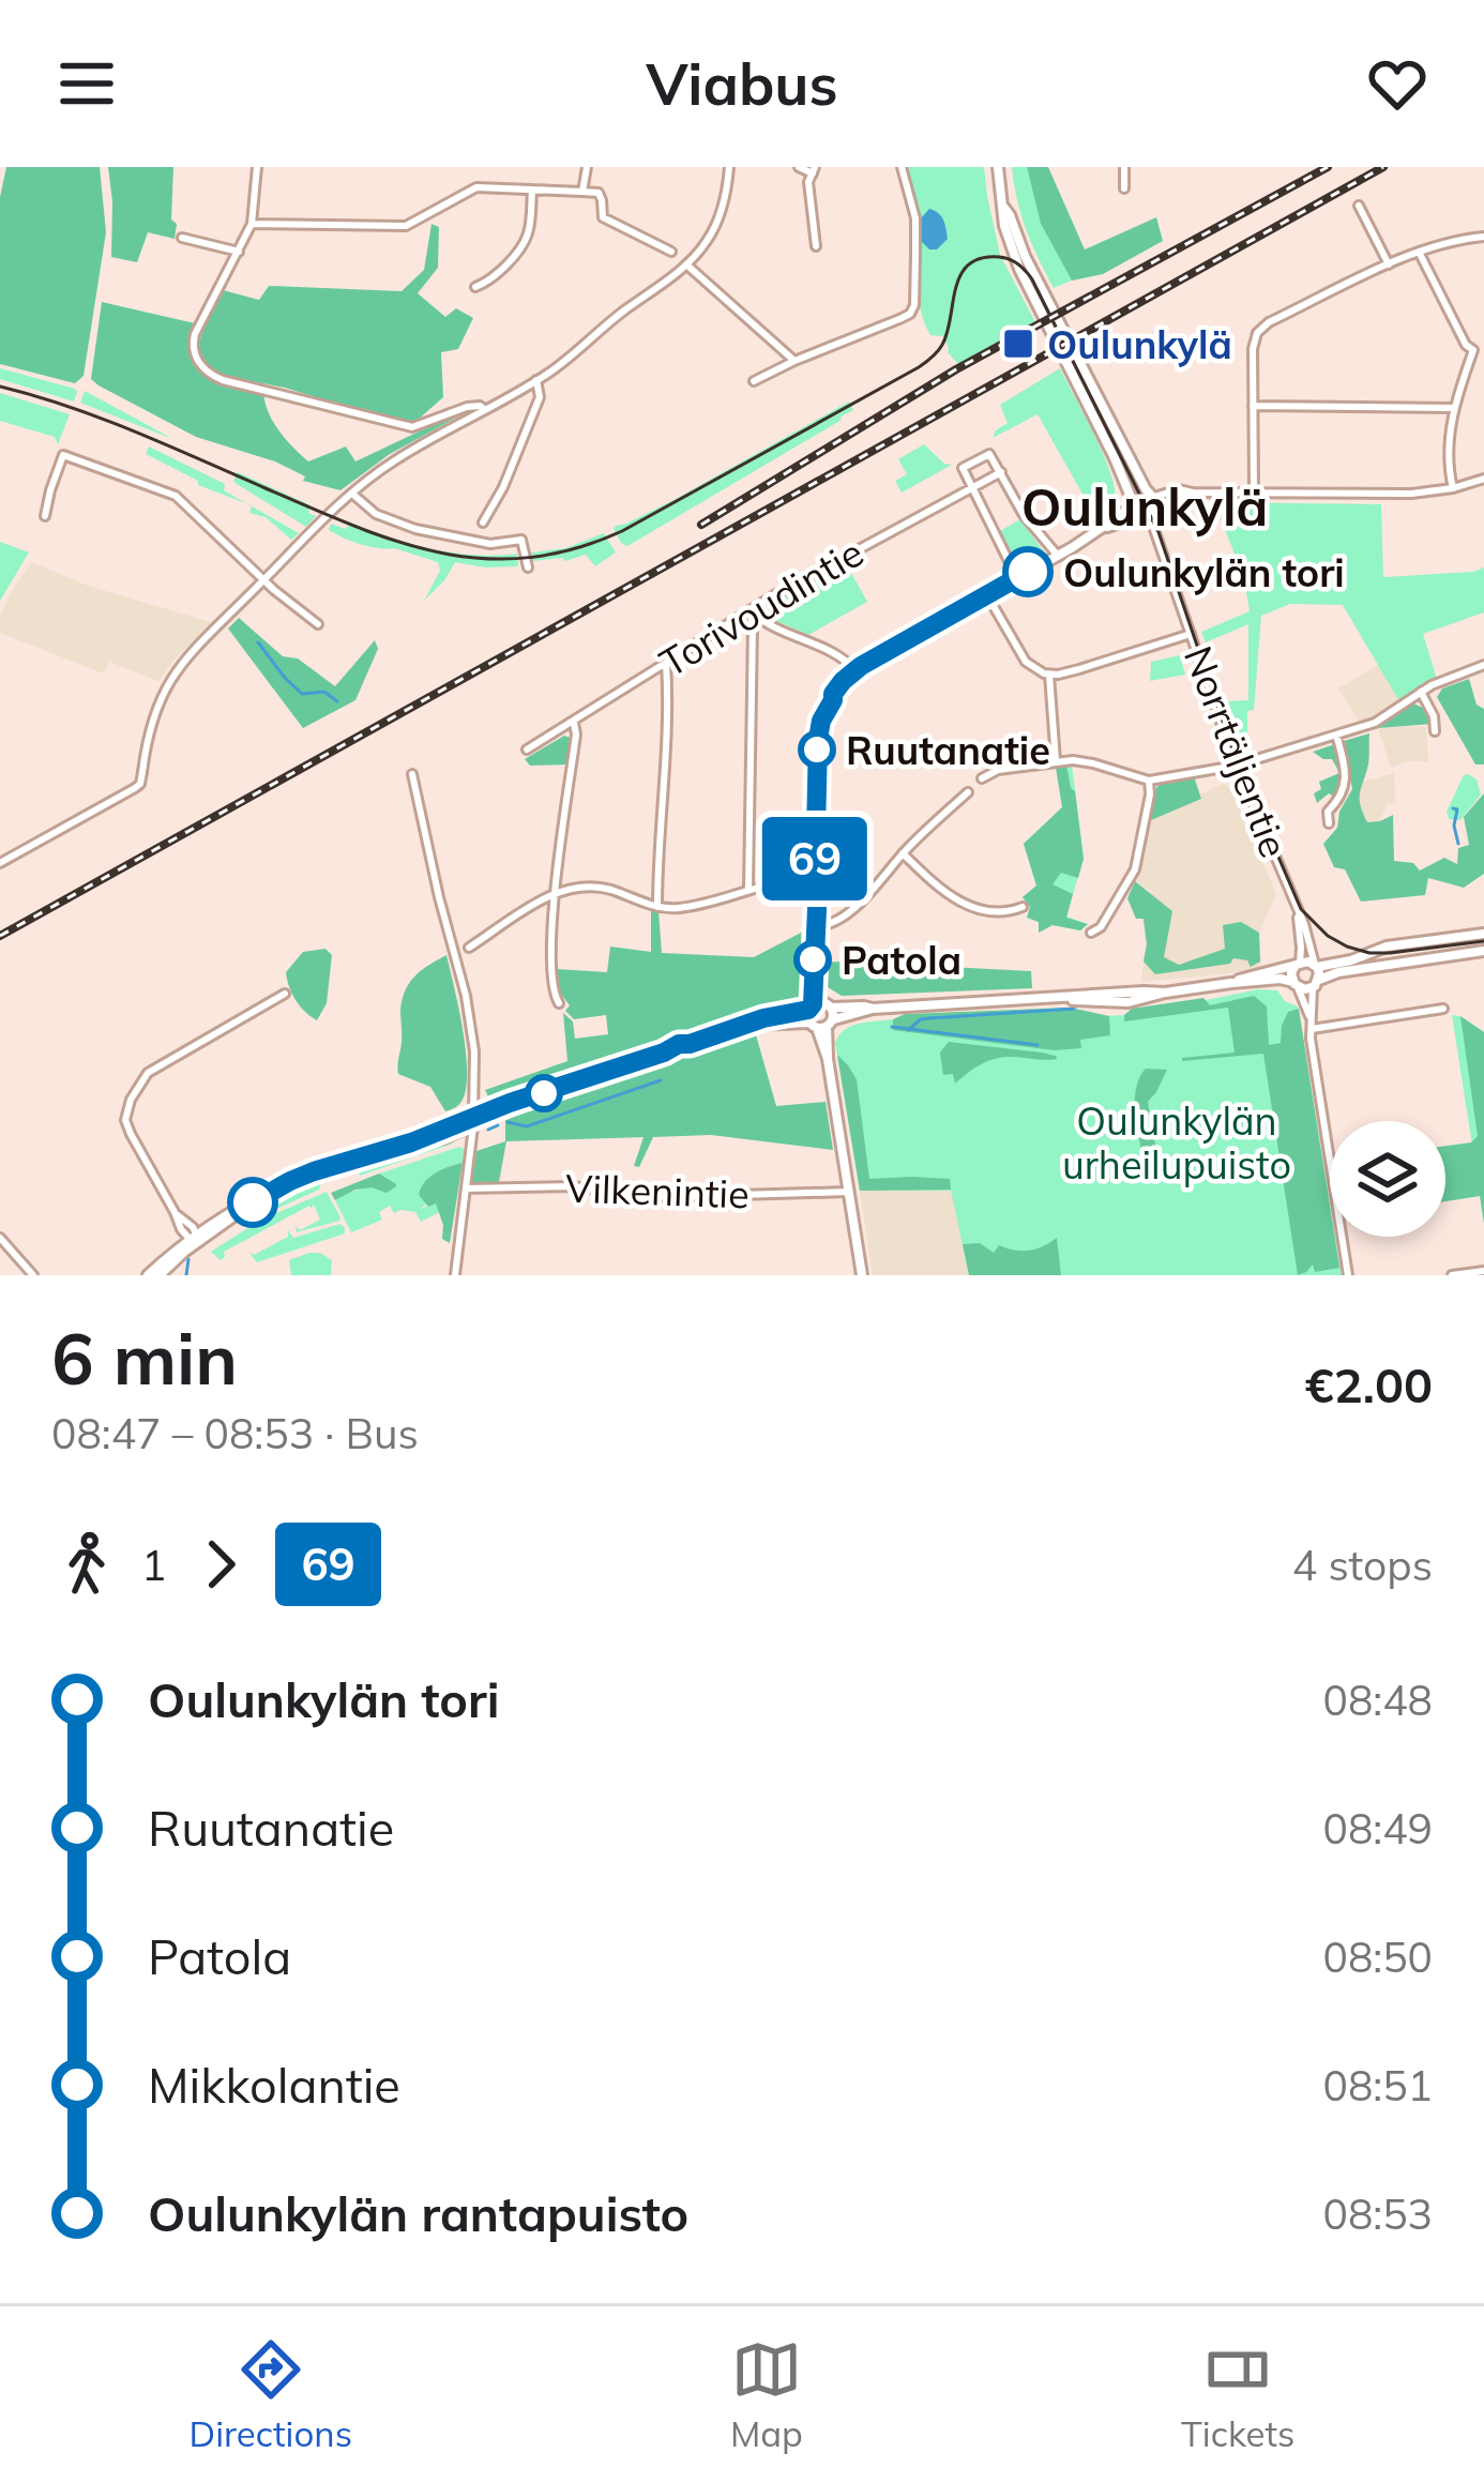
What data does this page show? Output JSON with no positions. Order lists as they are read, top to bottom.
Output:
{
  "streets": {
    "street": ["Torivoudintie", "Norrtäljentie", "Vilkenintie"]
  },
  "districts": ["Oulunkylä"],
  "parks": ["Oulunkylän urheilupuisto"],
  "places": {
    "transit": ["Oulunkylä"],
    "other": ["Oulunkylän tori", "Ruutanatie", "Patola"]
  },
  "lines": ["bus line 69"],
  "page": {
    "header": "Viabus",
    "on_map": "69",
    "heading": ["6 min", "08:47 – 08:53 · Bus", "€2.00"],
    "legs": ["1", "69", "4 stops"],
    "list": [
      {
        "name": "Oulunkylän tori",
        "value": "08:48"
      },
      {
        "name": "Ruutanatie",
        "value": "08:49"
      },
      {
        "name": "Patola",
        "value": "08:50"
      },
      {
        "name": "Mikkolantie",
        "value": "08:51"
      },
      {
        "name": "Oulunkylän rantapuisto",
        "value": "08:53"
      }
    ],
    "tabs": ["Directions", "Map", "Tickets"]
  }
}
